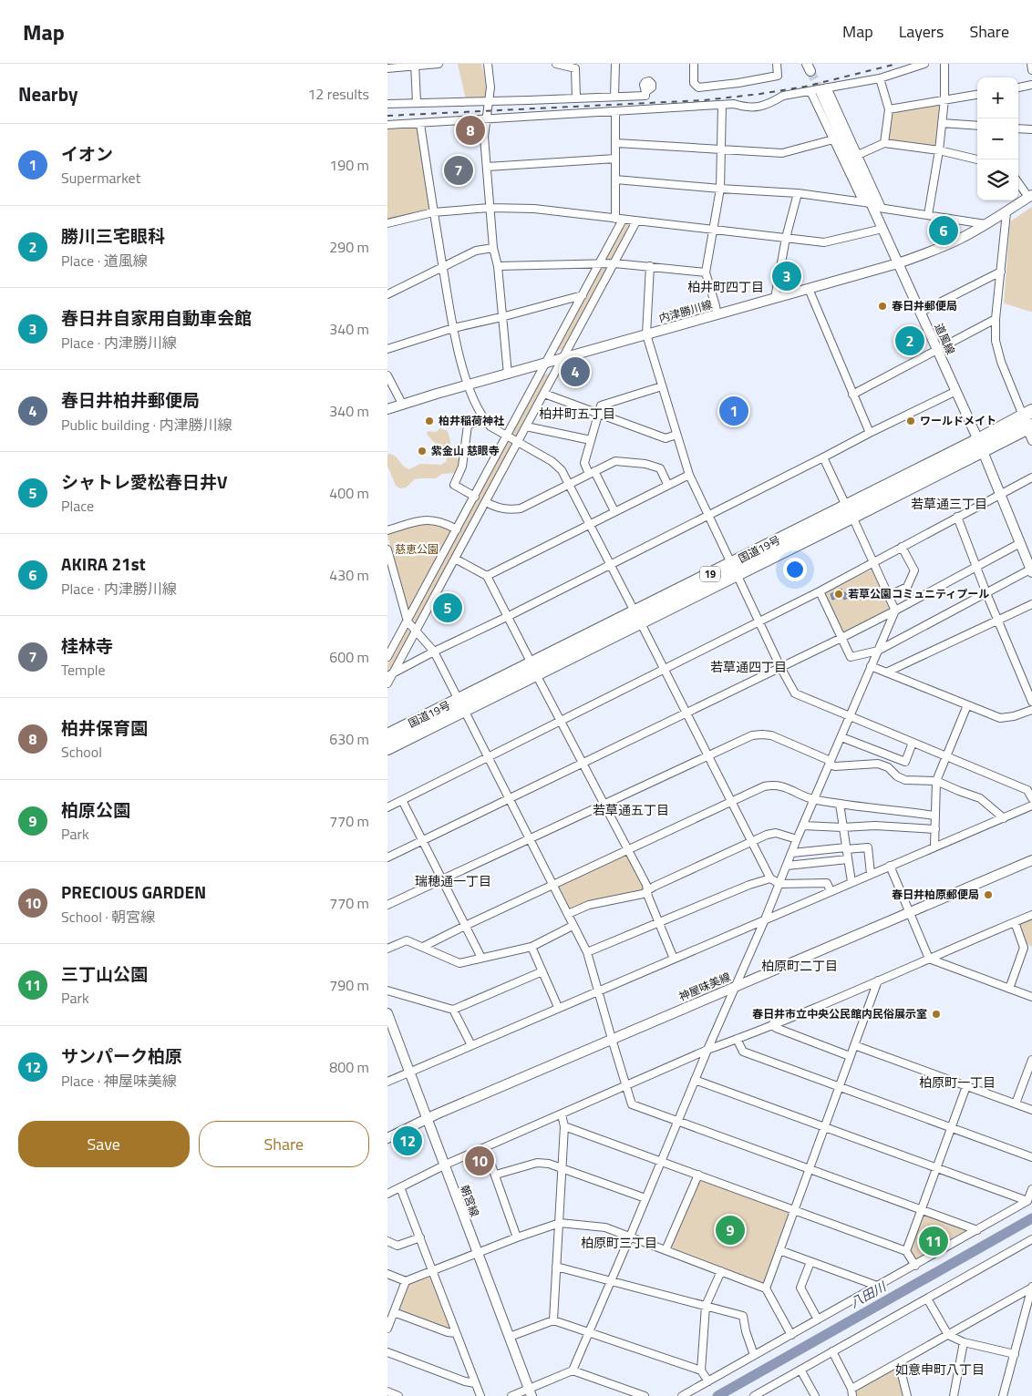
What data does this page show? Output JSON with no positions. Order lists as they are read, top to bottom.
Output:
{
  "streets": {
    "highway": ["国道19号", "19"],
    "main road": [
      "内津勝川線",
      "道風線",
      "神屋味美線",
      "朝宮線"
    ]
  },
  "crossings": [
    ["内津勝川線", "道風線"],
    ["道風線", "国道19号"],
    ["神屋味美線", "朝宮線"]
  ],
  "districts": [
    "柏井町四丁目",
    "柏井町五丁目",
    "若草通三丁目",
    "若草通四丁目",
    "若草通五丁目",
    "瑞穂通一丁目",
    "柏原町二丁目",
    "柏原町一丁目",
    "柏原町三丁目",
    "如意申町八丁目"
  ],
  "water": ["八田川"],
  "parks": ["慈恵公園"],
  "places": [
    "春日井郵便局",
    "柏井稲荷神社",
    "ワールドメイト",
    "紫金山 慈眼寺",
    "若草公園コミュニティプール",
    "春日井柏原郵便局",
    "春日井市立中央公民館内民俗展示室"
  ],
  "page": {
    "header": "Map",
    "nav": ["Map", "Layers", "Share"],
    "heading": ["Nearby", "12 results"],
    "map_buttons": ["+", "−"],
    "pins": [
      "8",
      "7",
      "6",
      "3",
      "2",
      "4",
      "1",
      "5",
      "12",
      "10",
      "9",
      "11"
    ],
    "list": [
      {
        "mark": "1",
        "name": "イオン",
        "note": "Supermarket",
        "value": "190 m"
      },
      {
        "mark": "2",
        "name": "勝川三宅眼科",
        "note": "Place · 道風線",
        "value": "290 m"
      },
      {
        "mark": "3",
        "name": "春日井自家用自動車会館",
        "note": "Place · 内津勝川線",
        "value": "340 m"
      },
      {
        "mark": "4",
        "name": "春日井柏井郵便局",
        "note": "Public building · 内津勝川線",
        "value": "340 m"
      },
      {
        "mark": "5",
        "name": "シャトレ愛松春日井V",
        "note": "Place",
        "value": "400 m"
      },
      {
        "mark": "6",
        "name": "AKIRA 21st",
        "note": "Place · 内津勝川線",
        "value": "430 m"
      },
      {
        "mark": "7",
        "name": "桂林寺",
        "note": "Temple",
        "value": "600 m"
      },
      {
        "mark": "8",
        "name": "柏井保育園",
        "note": "School",
        "value": "630 m"
      },
      {
        "mark": "9",
        "name": "柏原公園",
        "note": "Park",
        "value": "770 m"
      },
      {
        "mark": "10",
        "name": "PRECIOUS GARDEN",
        "note": "School · 朝宮線",
        "value": "770 m"
      },
      {
        "mark": "11",
        "name": "三丁山公園",
        "note": "Park",
        "value": "790 m"
      },
      {
        "mark": "12",
        "name": "サンパーク柏原",
        "note": "Place · 神屋味美線",
        "value": "800 m"
      }
    ],
    "buttons": ["Save", "Share"]
  }
}
